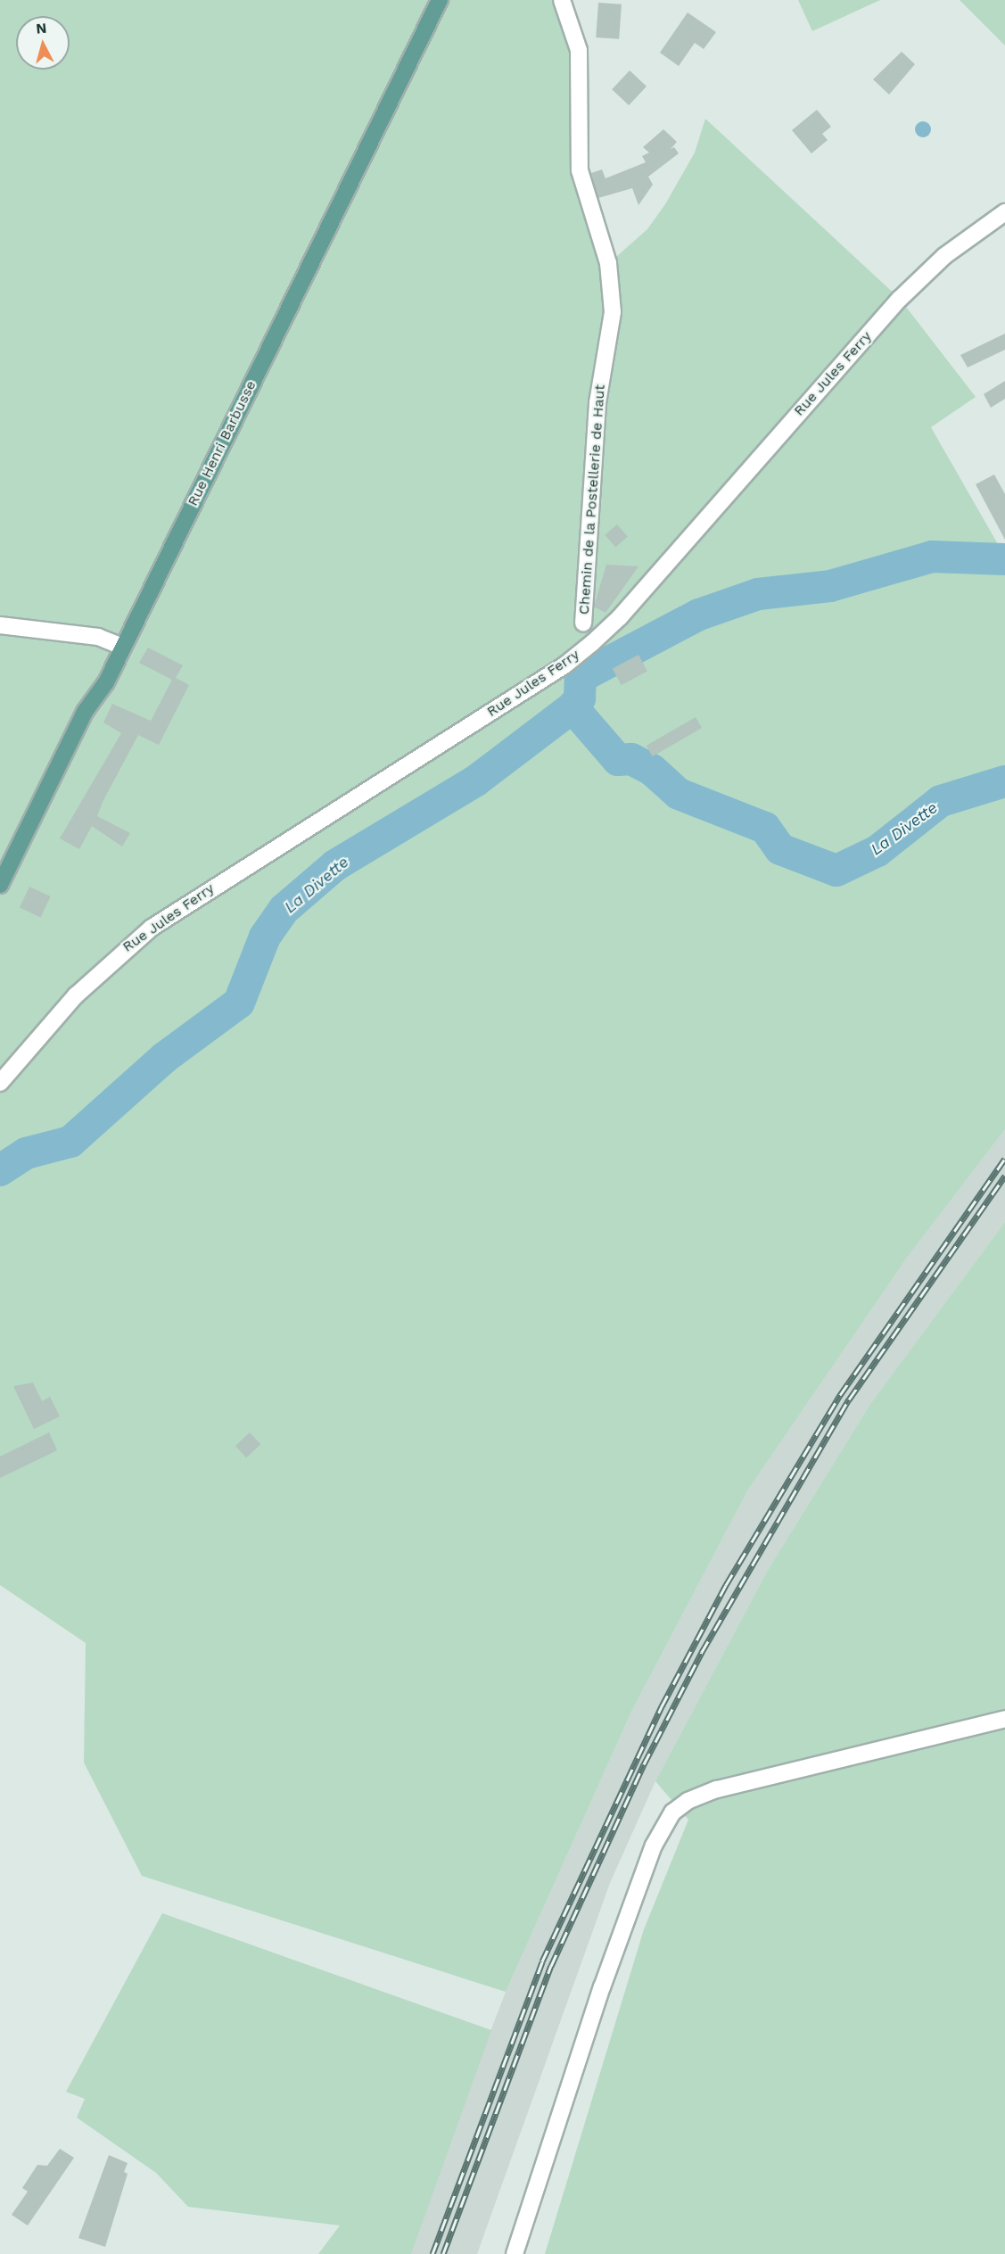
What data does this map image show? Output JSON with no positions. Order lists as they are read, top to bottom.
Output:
{
  "streets": {
    "main road": ["Rue Henri Barbusse"],
    "street": ["Rue Jules Ferry", "Chemin de la Postellerie de Haut"]
  },
  "water": ["La Divette"],
  "north": "top"
}
